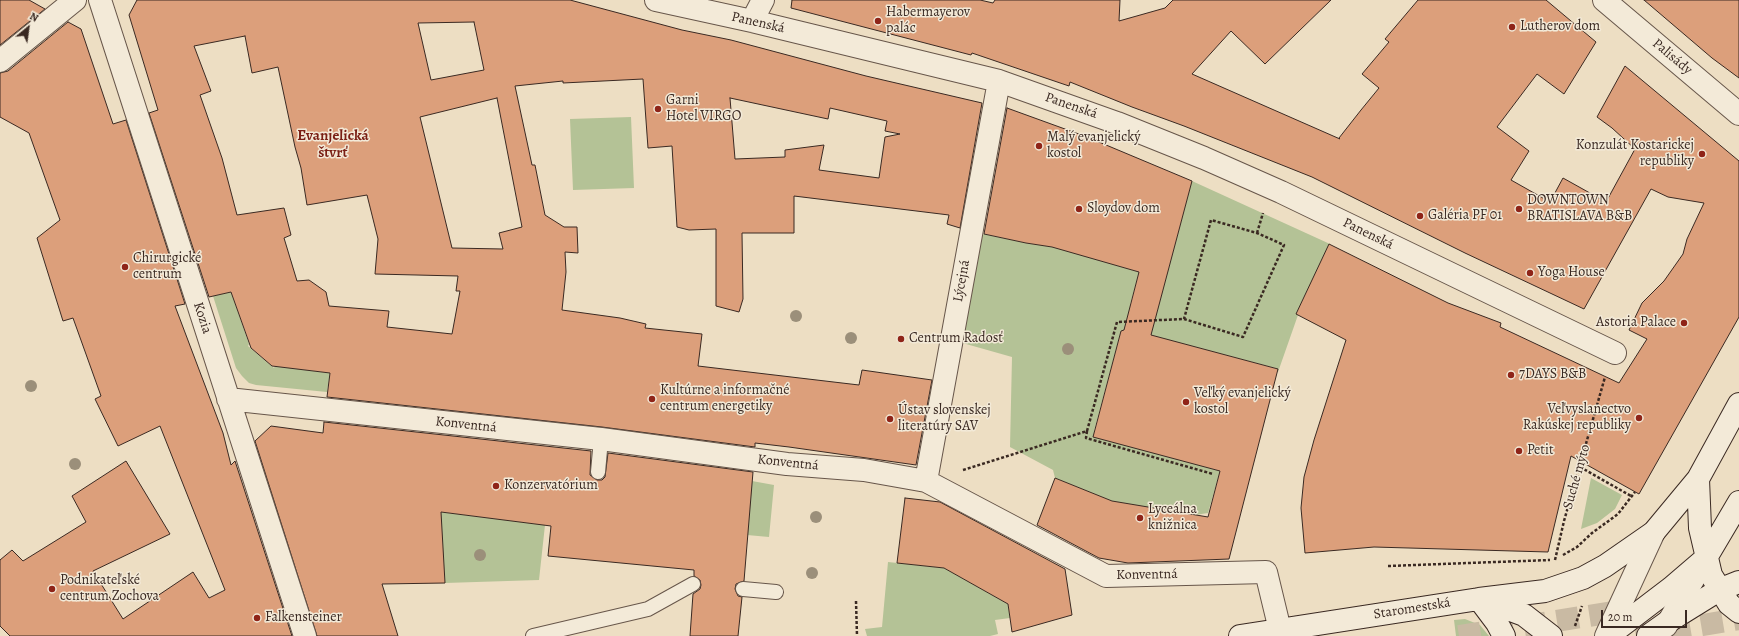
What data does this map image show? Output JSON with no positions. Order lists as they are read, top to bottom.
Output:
{
  "streets": {
    "street": [
      "Panenská",
      "Palisády",
      "Lýcejná",
      "Kozia",
      "Konventná",
      "Staromestská"
    ],
    "path": ["Suché mýto"]
  },
  "crossings": [
    ["Panenská", "Lýcejná"],
    ["Panenská", "Suché mýto"],
    ["Lýcejná", "Konventná"],
    ["Kozia", "Konventná"],
    ["Konventná", "Staromestská"]
  ],
  "districts": ["Evanjelická štvrť"],
  "places": [
    "Habermayerov palác",
    "Lutherov dom",
    "Garni Hotel VIRGO",
    "Malý evanjelický kostol",
    "Konzulát Kostarickej republiky",
    "Sloydov dom",
    "DOWNTOWN BRATISLAVA B&B",
    "Galéria PF 01",
    "Chirurgické centrum",
    "Yoga House",
    "Astoria Palace",
    "Centrum Radosť",
    "7DAYS B&B",
    "Kultúrne a informačné centrum energetiky",
    "Veľký evanjelický kostol",
    "Veľvyslanectvo Rakúskej republiky",
    "Ústav slovenskej literatúry SAV",
    "Petit",
    "Konzervatórium",
    "Lyceálna knižnica",
    "Podnikateľské centrum Zochova",
    "Falkensteiner"
  ],
  "scale_bar": "20 m",
  "north": "top right"
}
